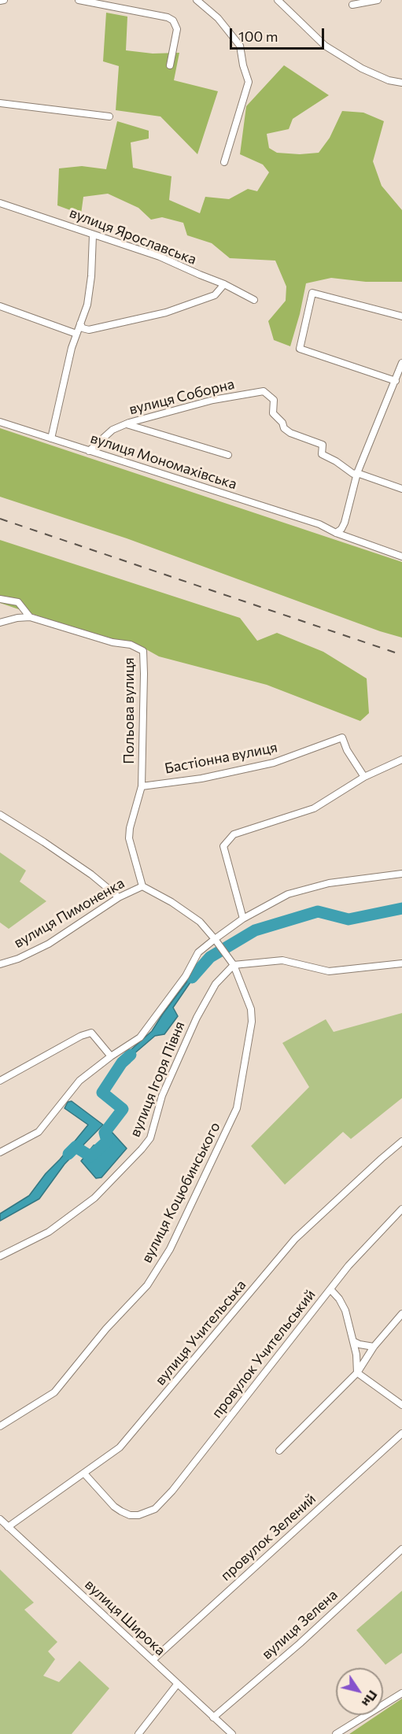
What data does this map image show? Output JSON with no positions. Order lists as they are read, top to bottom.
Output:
{
  "streets": {
    "street": [
      "вулиця Ярославська",
      "вулиця Соборна",
      "вулиця Мономахівська",
      "Польова вулиця",
      "Бастіонна вулиця",
      "вулиця Пимоненка",
      "вулиця Ігоря Півня",
      "вулиця Коцюбинського",
      "вулиця Учительська",
      "провулок Учительський",
      "провулок Зелений",
      "вулиця Широка",
      "вулиця Зелена"
    ]
  },
  "crossings": [
    ["вулиця Соборна", "вулиця Мономахівська"],
    ["Польова вулиця", "Бастіонна вулиця"],
    ["Польова вулиця", "вулиця Пимоненка"],
    ["вулиця Пимоненка", "вулиця Ігоря Півня"],
    ["вулиця Пимоненка", "вулиця Коцюбинського"],
    ["вулиця Ігоря Півня", "вулиця Коцюбинського"],
    ["вулиця Учительська", "провулок Учительський"],
    ["вулиця Учительська", "вулиця Широка"],
    ["провулок Зелений", "вулиця Широка"],
    ["вулиця Широка", "вулиця Зелена"]
  ],
  "scale_bar": "100 m",
  "north": "bottom right"
}
